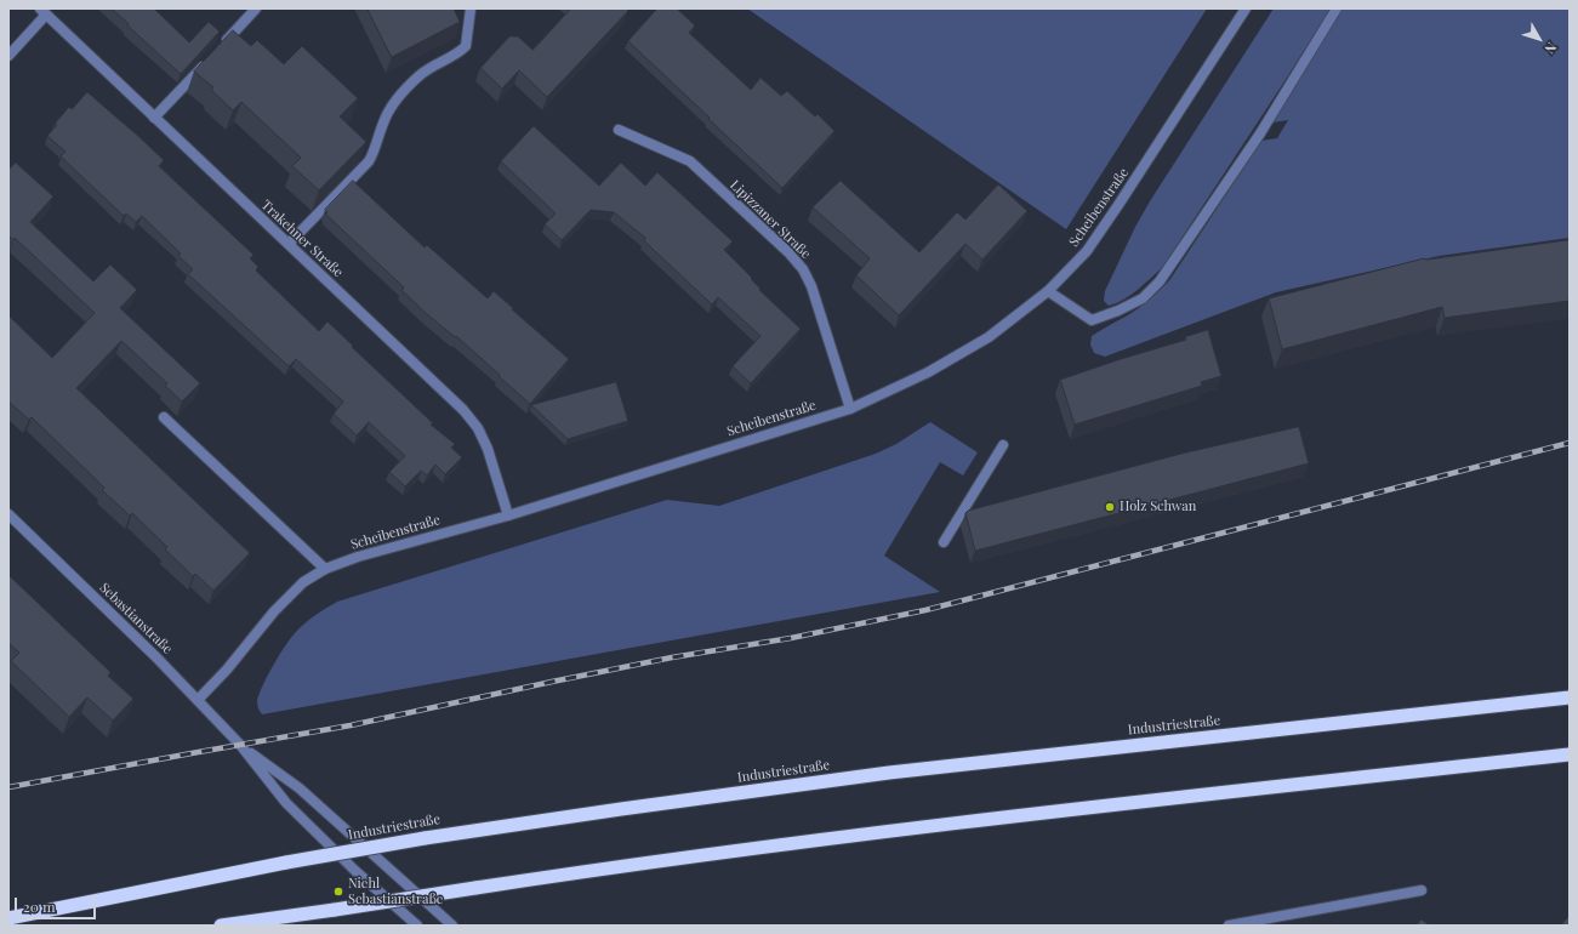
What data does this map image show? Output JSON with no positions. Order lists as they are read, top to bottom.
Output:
{
  "streets": {
    "highway": ["Industriestraße"],
    "street": [
      "Scheibenstraße",
      "Lipizzaner Straße",
      "Trakehner Straße",
      "Sebastianstraße"
    ]
  },
  "crossings": [
    ["Scheibenstraße", "Lipizzaner Straße"],
    ["Scheibenstraße", "Trakehner Straße"],
    ["Scheibenstraße", "Sebastianstraße"]
  ],
  "places": ["Holz Schwan", "Niehl Sebastianstraße"],
  "scale_bar": "20 m",
  "north": "bottom right"
}
